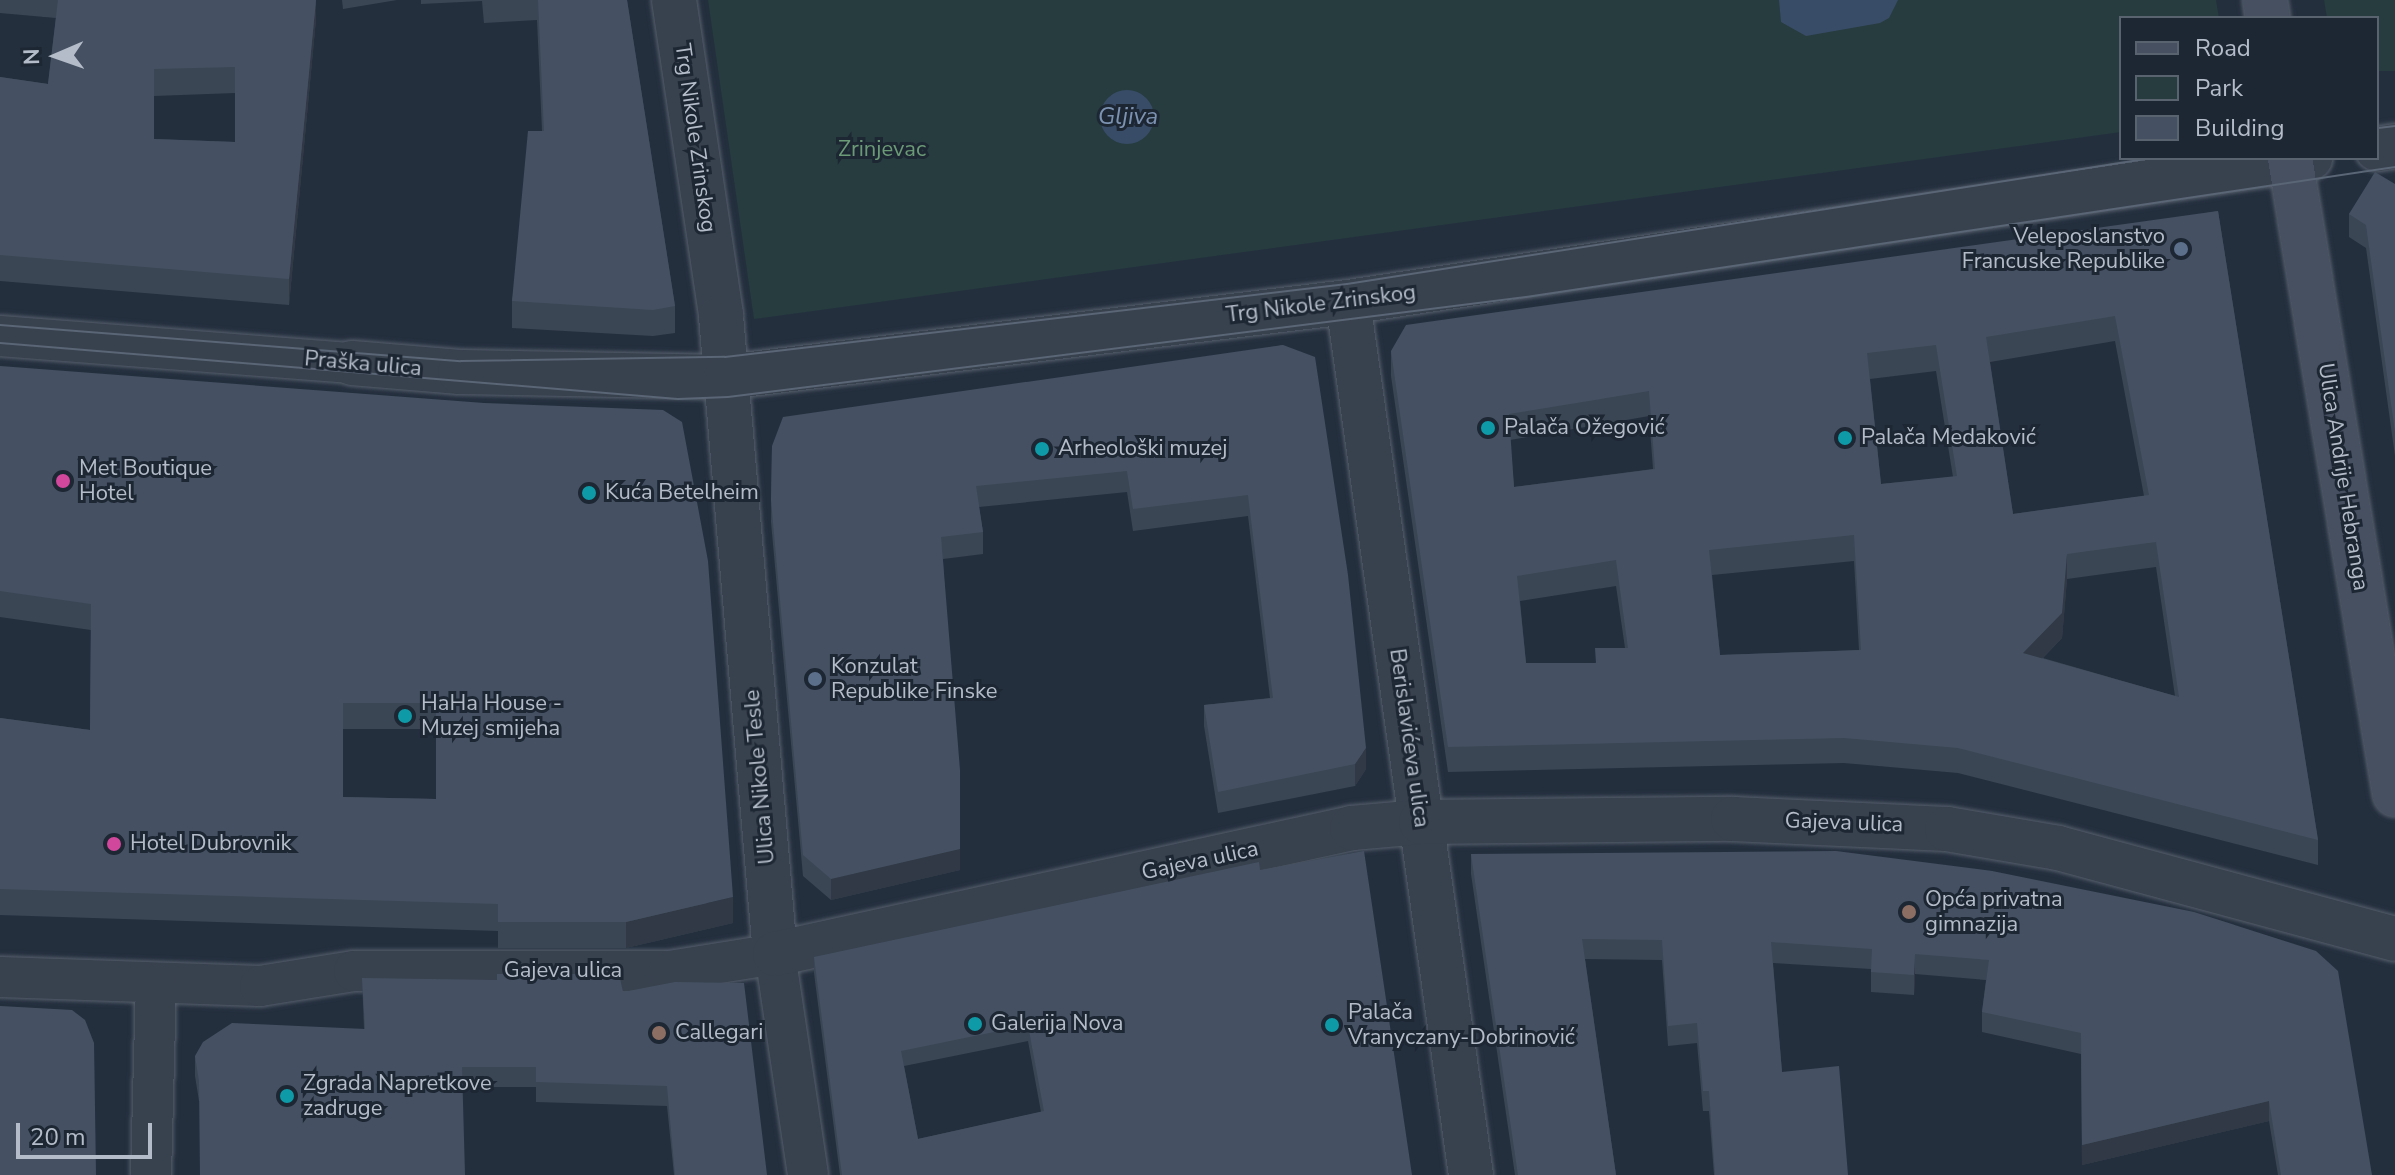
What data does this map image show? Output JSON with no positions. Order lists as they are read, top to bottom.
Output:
{
  "streets": {
    "main road": ["Ulica Andrije Hebranga"],
    "street": [
      "Trg Nikole Zrinskog",
      "Praška ulica",
      "Berislavićeva ulica",
      "Ulica Nikole Tesle",
      "Gajeva ulica"
    ]
  },
  "crossings": [
    ["Trg Nikole Zrinskog", "Praška ulica"],
    ["Trg Nikole Zrinskog", "Berislavićeva ulica"],
    ["Trg Nikole Zrinskog", "Ulica Nikole Tesle"],
    ["Praška ulica", "Ulica Nikole Tesle"],
    ["Berislavićeva ulica", "Gajeva ulica"],
    ["Ulica Nikole Tesle", "Gajeva ulica"]
  ],
  "water": ["Gljiva"],
  "parks": ["Zrinjevac"],
  "places": [
    "Veleposlanstvo Francuske Republike",
    "Palača Ožegović",
    "Palača Medaković",
    "Arheološki muzej",
    "Met Boutique Hotel",
    "Kuća Betelheim",
    "Konzulat Republike Finske",
    "HaHa House - Muzej smijeha",
    "Hotel Dubrovnik",
    "Opća privatna gimnazija",
    "Galerija Nova",
    "Palača Vranyczany-Dobrinović",
    "Callegari",
    "Zgrada Napretkove zadruge"
  ],
  "legend": ["Road", "Park", "Building"],
  "scale_bar": "20 m",
  "north": "left"
}
